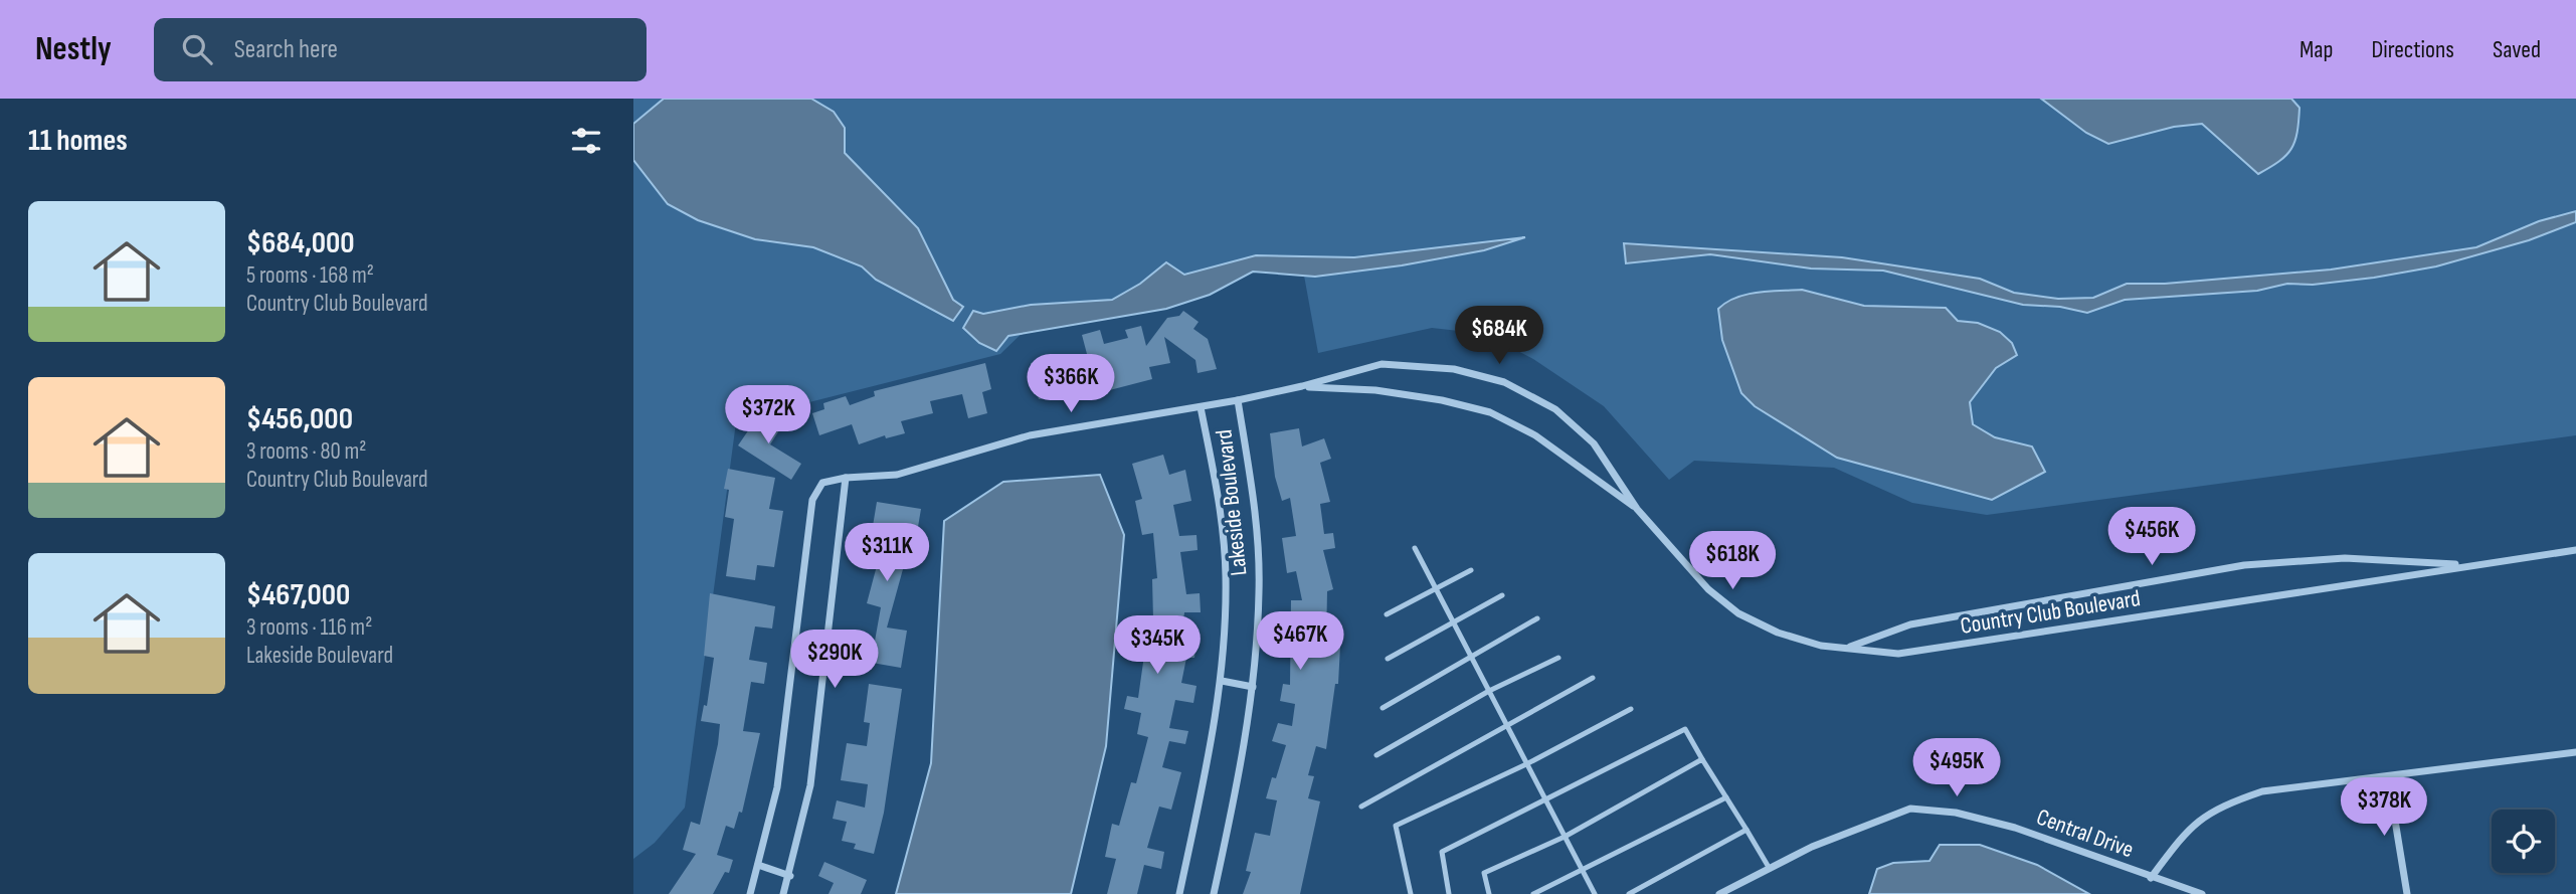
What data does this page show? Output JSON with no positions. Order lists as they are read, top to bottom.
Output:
{
  "streets": {
    "street": ["Lakeside Boulevard", "Country Club Boulevard", "Central Drive"]
  },
  "crossings": [
    ["Lakeside Boulevard", "Country Club Boulevard"]
  ],
  "page": {
    "header": "Nestly",
    "search": "Search here",
    "nav": ["Map", "Directions", "Saved"],
    "heading": "11 homes",
    "list": [
      {
        "name": "$684,000",
        "note": "5 rooms · 168 m² · Country Club Boulevard"
      },
      {
        "name": "$456,000",
        "note": "3 rooms · 80 m² · Country Club Boulevard"
      },
      {
        "name": "$467,000",
        "note": "3 rooms · 116 m² · Lakeside Boulevard"
      }
    ],
    "price": [
      "$684K",
      "$366K",
      "$372K",
      "$456K",
      "$311K",
      "$618K",
      "$467K",
      "$345K",
      "$290K",
      "$495K",
      "$378K"
    ]
  }
}
